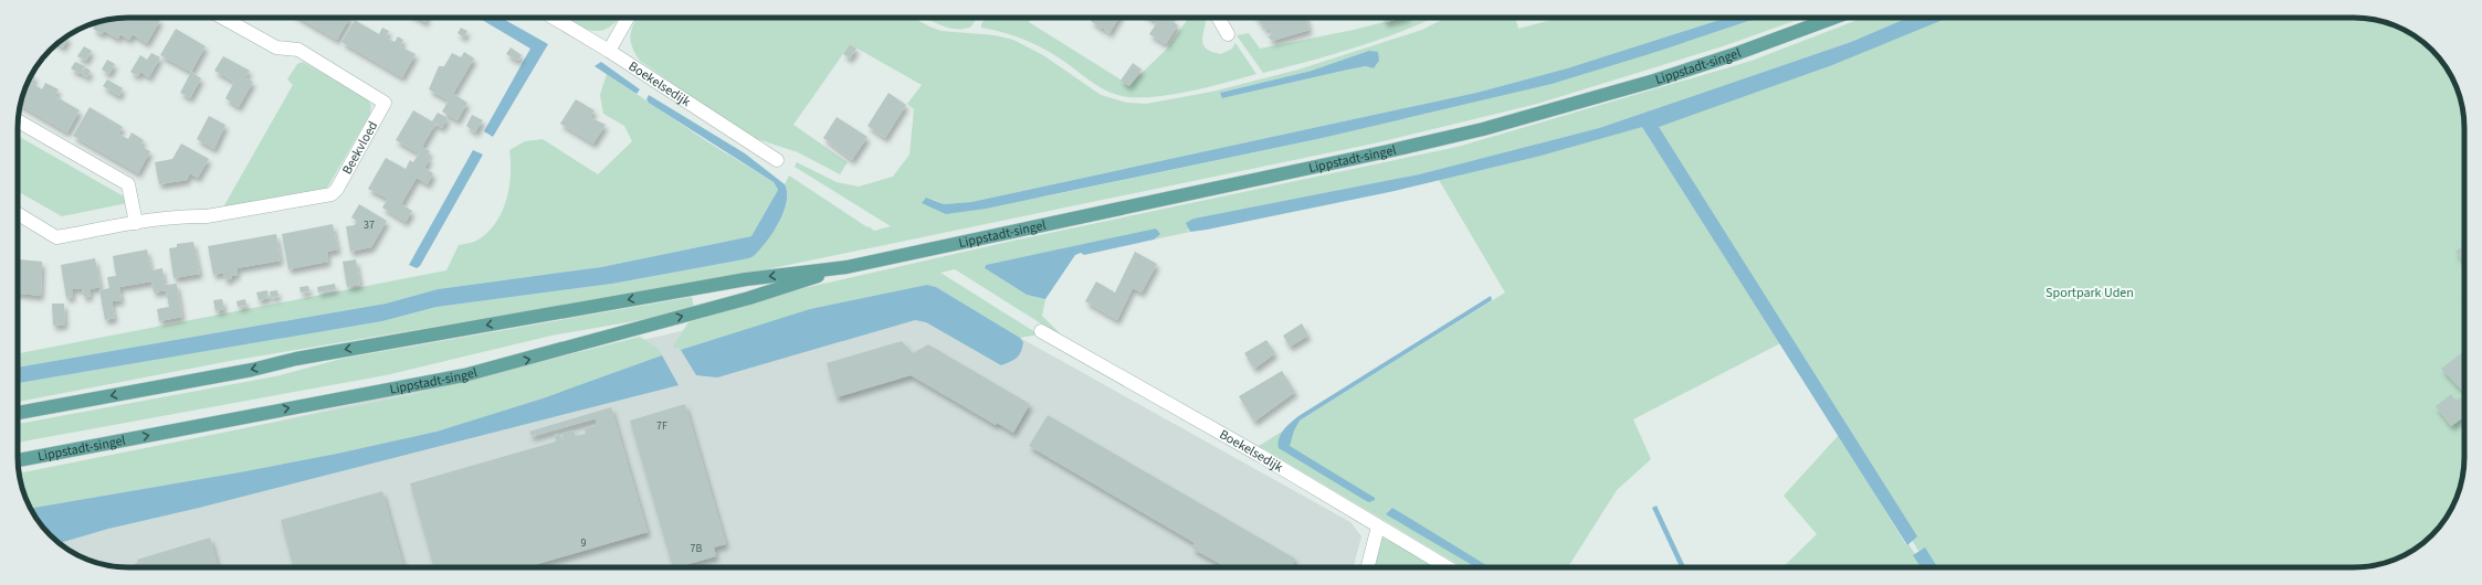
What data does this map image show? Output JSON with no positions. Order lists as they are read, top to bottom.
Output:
{
  "streets": {
    "main road": ["Lippstadt-singel"],
    "street": ["Boekelsedijk", "Beekvloed"]
  },
  "parks": ["Sportpark Uden"],
  "house_numbers": [
    "37",
    "7F",
    "9",
    "7B"
  ]
}
